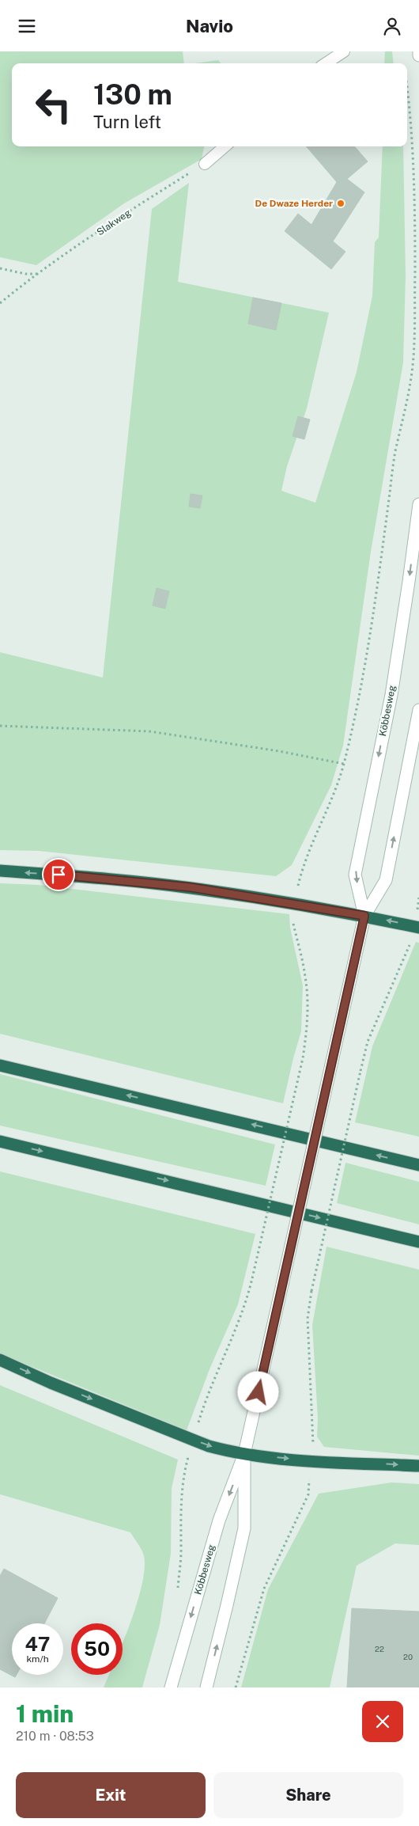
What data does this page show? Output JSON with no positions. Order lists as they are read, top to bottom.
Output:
{
  "streets": {
    "main road": ["Köbbesweg"],
    "path": ["Slakweg"]
  },
  "places": ["De Dwaze Herder"],
  "house_numbers": ["22", "20"],
  "page": {
    "header": "Navio",
    "turn": ["130 m", "Turn left"],
    "speed": "47 km/h",
    "limit": "50",
    "heading": ["1 min", "210 m · 08:53"],
    "buttons": ["Exit", "Share"]
  }
}
